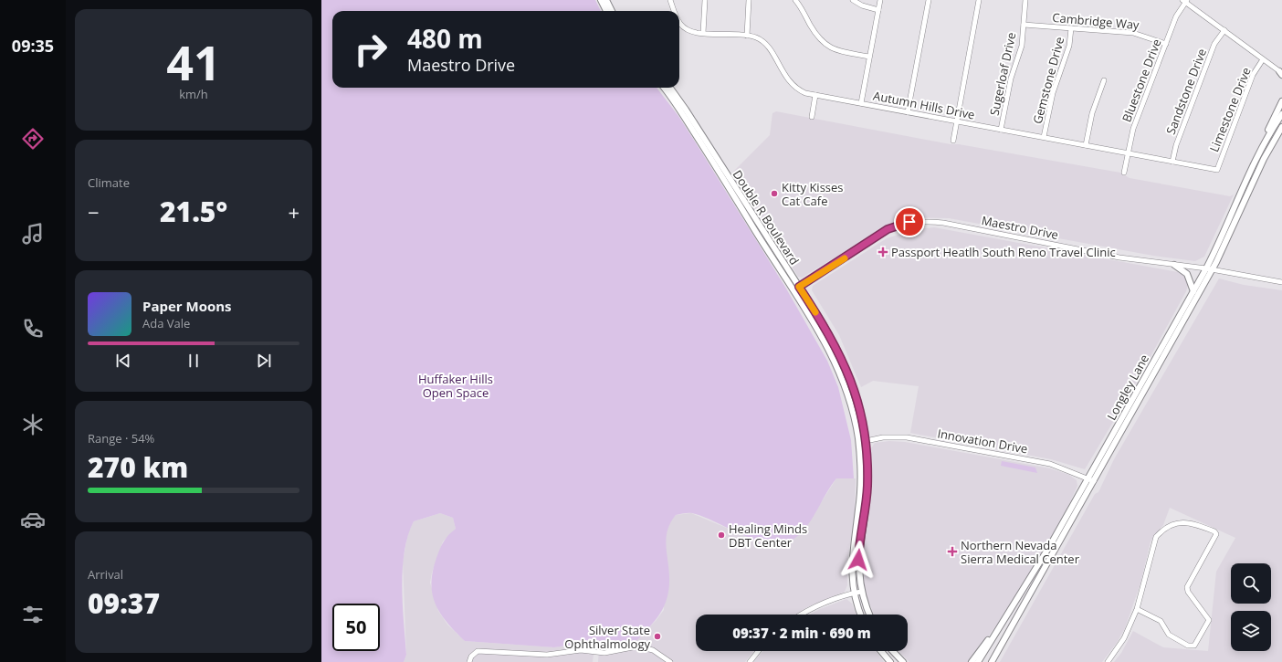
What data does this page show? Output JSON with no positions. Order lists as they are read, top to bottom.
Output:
{
  "streets": {
    "main road": ["Double R Boulevard", "Longley Lane"],
    "street": [
      "Cambridge Way",
      "Sugerloaf Drive",
      "Gemstone Drive",
      "Bluestone Drive",
      "Sandstone Drive",
      "Autumn Hills Drive",
      "Limestone Drive",
      "Maestro Drive",
      "Innovation Drive"
    ]
  },
  "crossings": [
    ["Cambridge Way", "Sugerloaf Drive"],
    ["Cambridge Way", "Gemstone Drive"],
    ["Cambridge Way", "Bluestone Drive"],
    ["Sugerloaf Drive", "Autumn Hills Drive"],
    ["Gemstone Drive", "Autumn Hills Drive"],
    ["Bluestone Drive", "Autumn Hills Drive"],
    ["Sandstone Drive", "Autumn Hills Drive"],
    ["Autumn Hills Drive", "Limestone Drive"],
    ["Double R Boulevard", "Maestro Drive"],
    ["Double R Boulevard", "Innovation Drive"],
    ["Maestro Drive", "Longley Lane"],
    ["Longley Lane", "Innovation Drive"]
  ],
  "parks": ["Huffaker Hills Open Space"],
  "places": {
    "other": ["Kitty Kisses Cat Cafe", "Healing Minds DBT Center", "Silver State Ophthalmology"],
    "health": ["Passport Heatlh South Reno Travel Clinic", "Northern Nevada Sierra Medical Center"]
  },
  "page": {
    "tabs": "09:35",
    "tile": [
      ["41", "km/h"],
      "Climate",
      ["Range · 54%", "270 km"],
      ["Arrival", "09:37"]
    ],
    "turn": ["480 m", "Maestro Drive"],
    "heat": ["−", "21.5°", "+"],
    "song": ["Paper Moons", "Ada Vale"],
    "limit": "50",
    "trip": "09:37 · 2 min · 690 m"
  }
}
